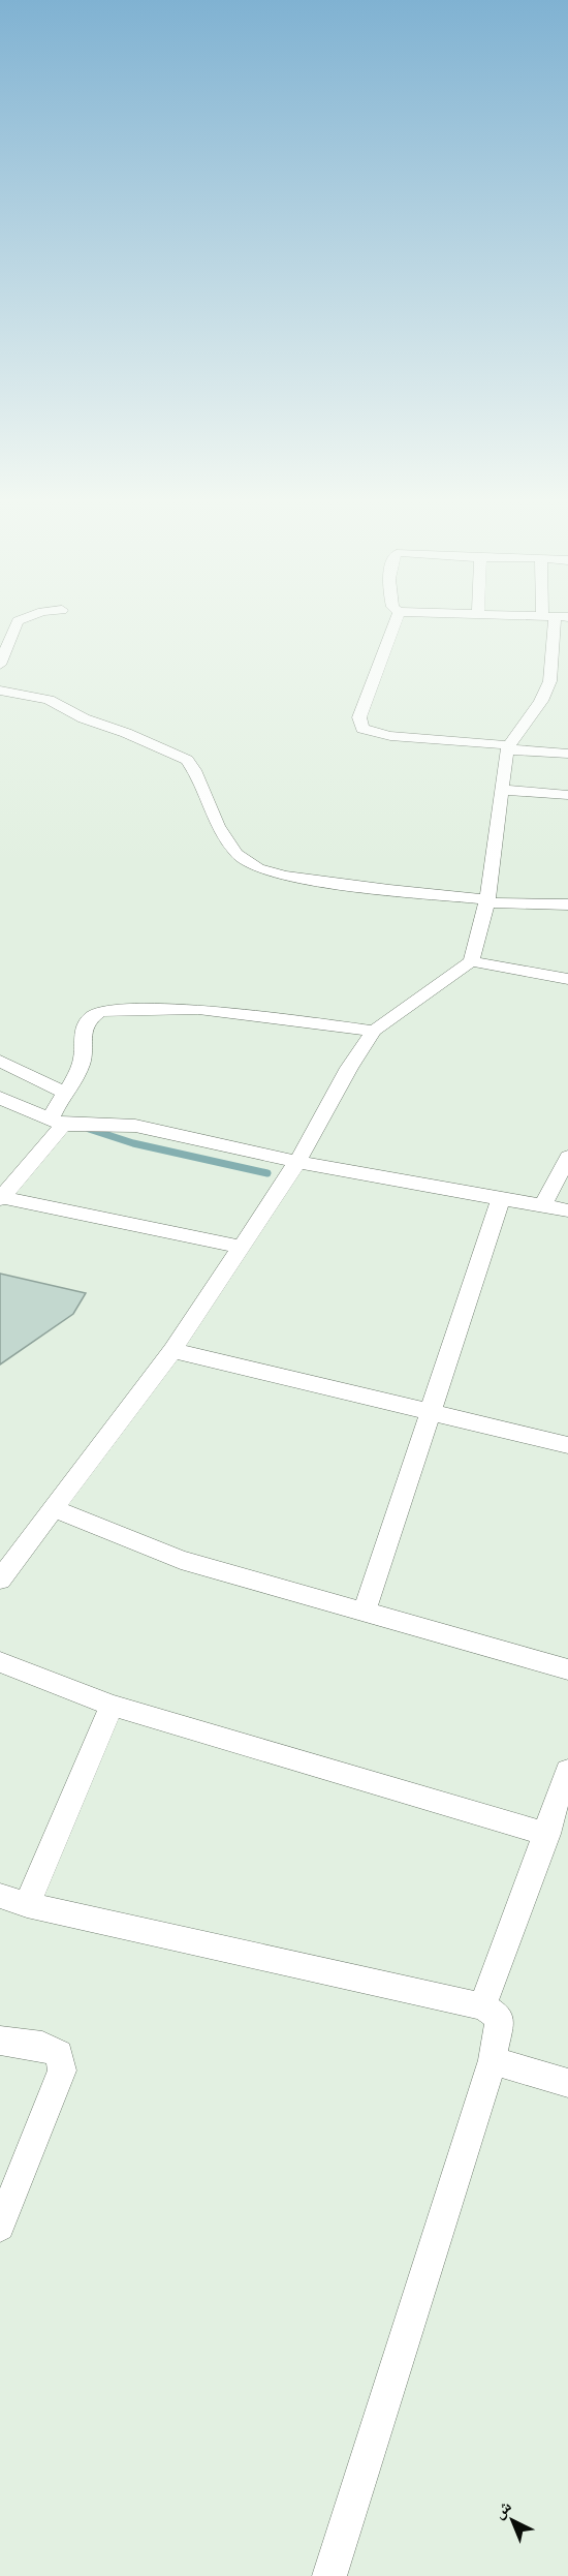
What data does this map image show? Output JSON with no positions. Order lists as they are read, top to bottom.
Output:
{
  "north": "top left"
}
